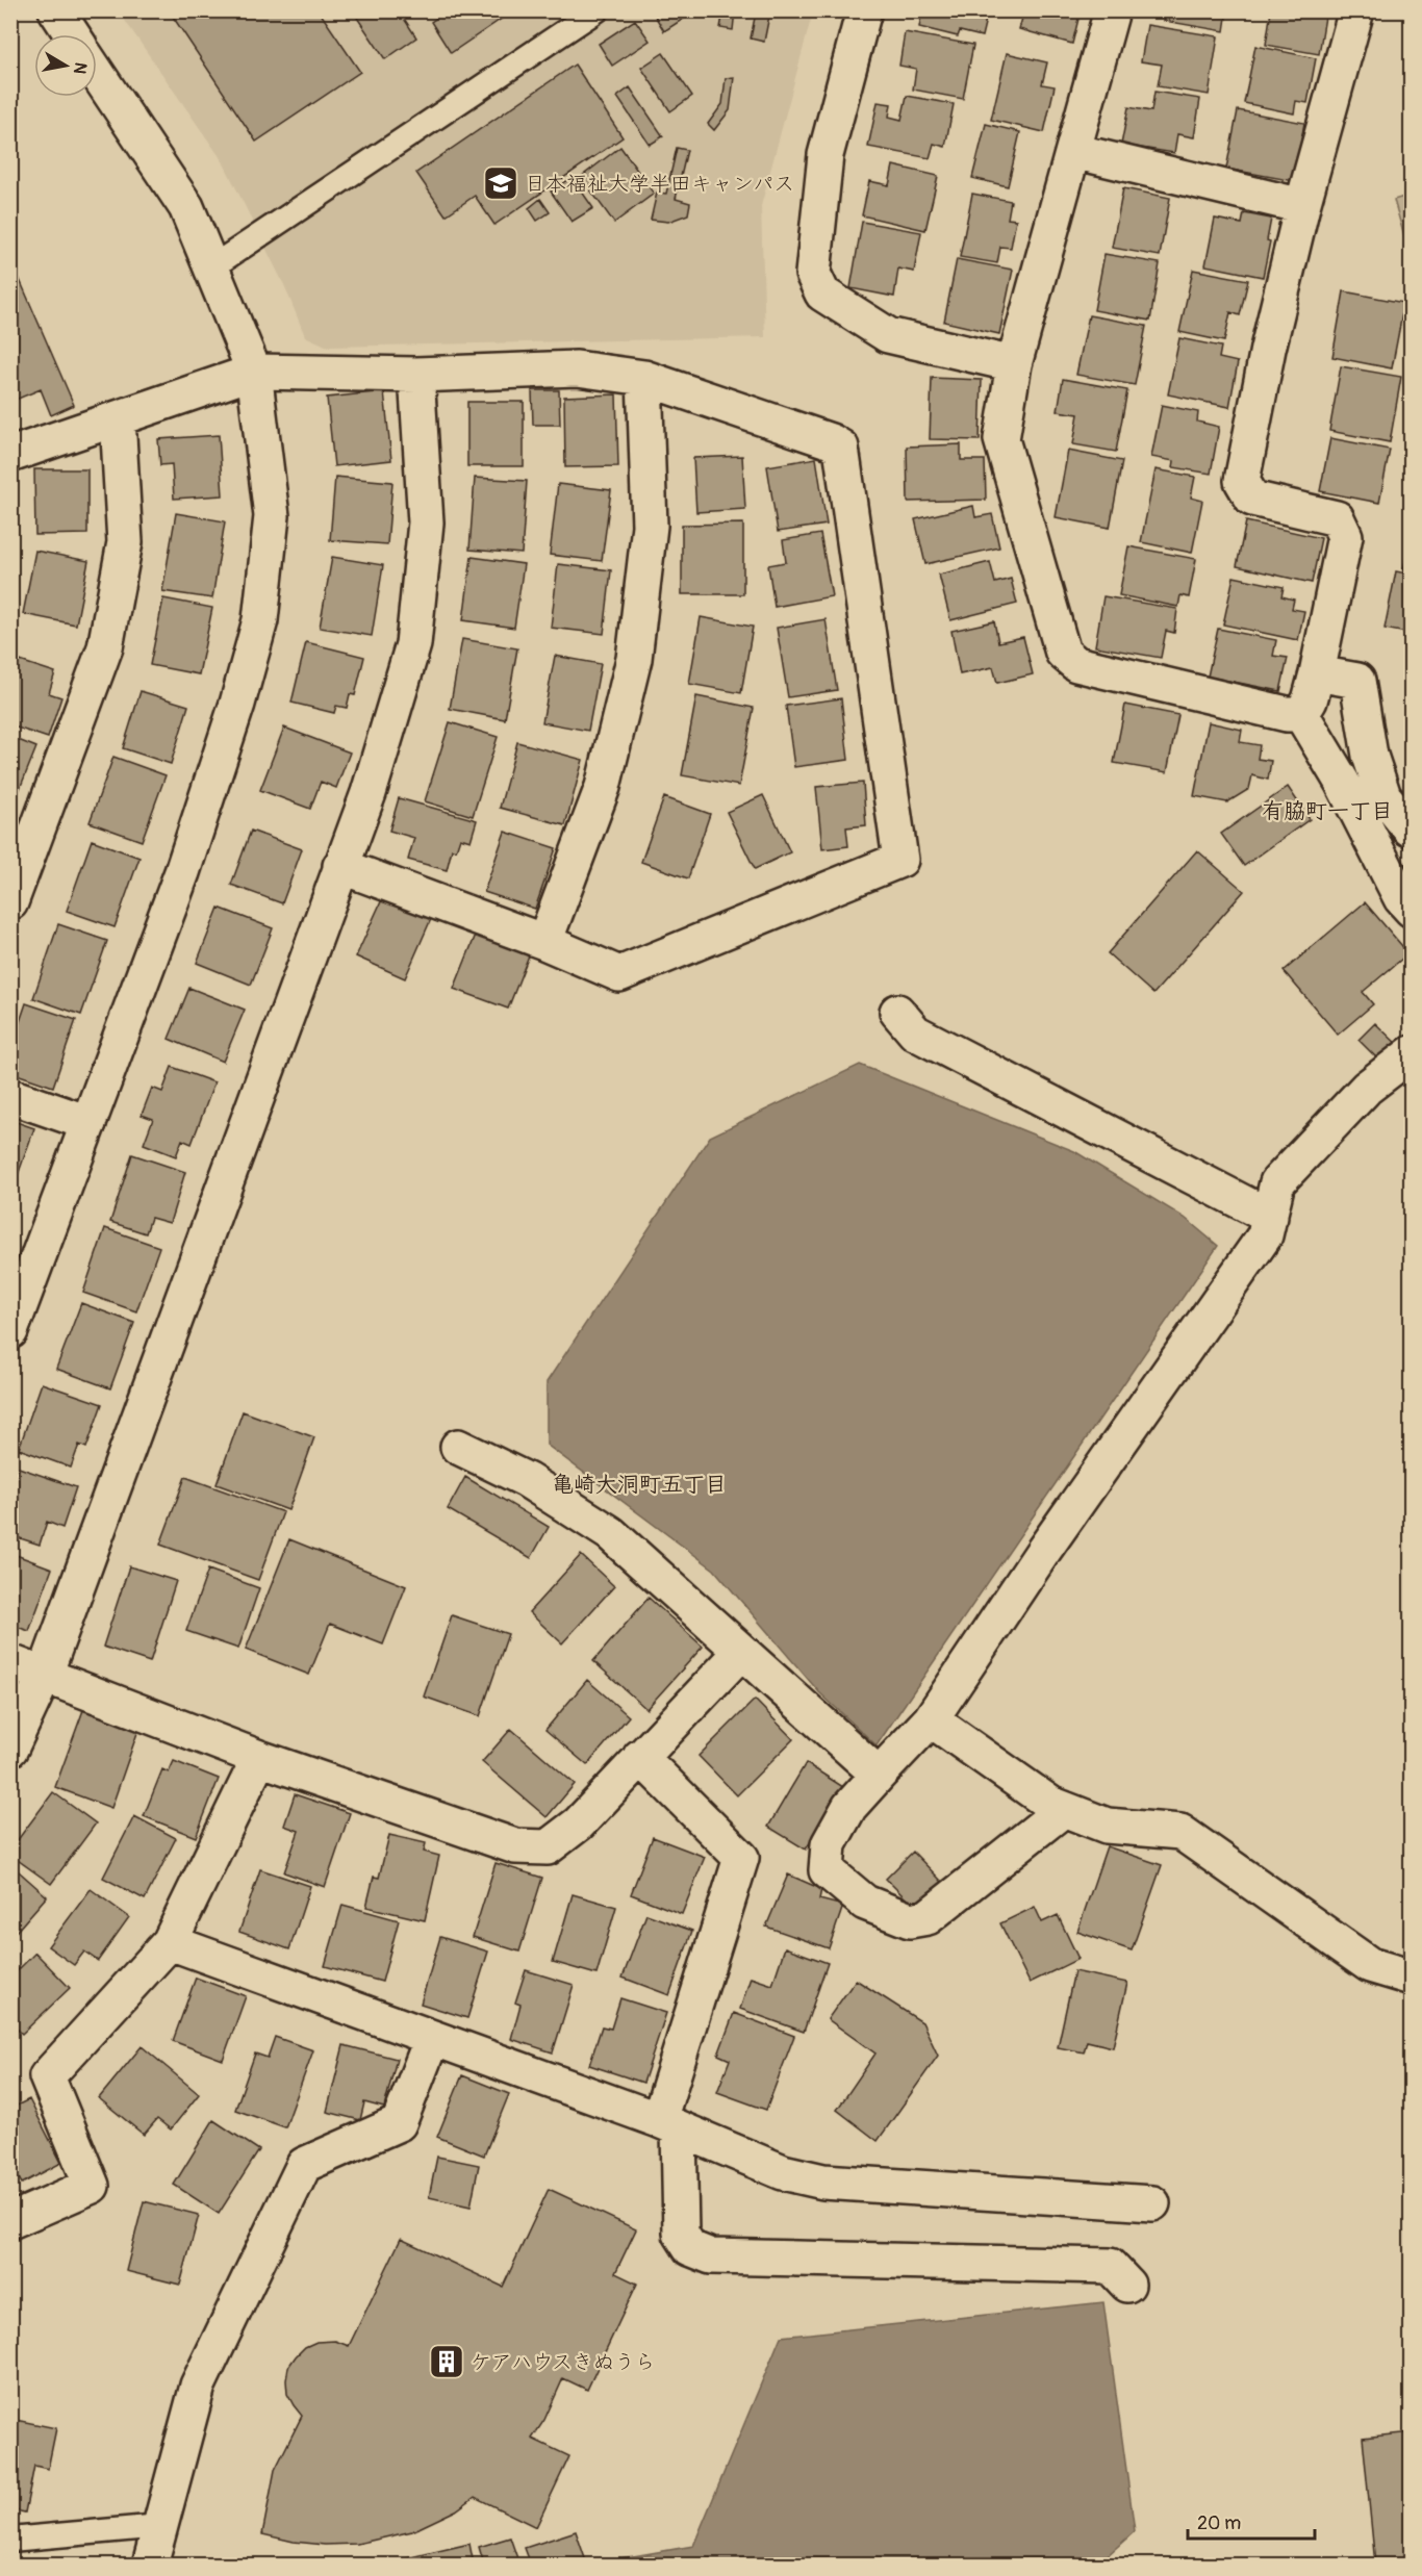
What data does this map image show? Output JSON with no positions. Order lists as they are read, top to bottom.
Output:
{
  "districts": ["有脇町一丁目", "亀崎大洞町五丁目"],
  "places": {
    "school or university": ["日本福祉大学半田キャンパス"],
    "building": ["ケアハウスきぬうら"]
  },
  "scale_bar": "20 m",
  "north": "right"
}
